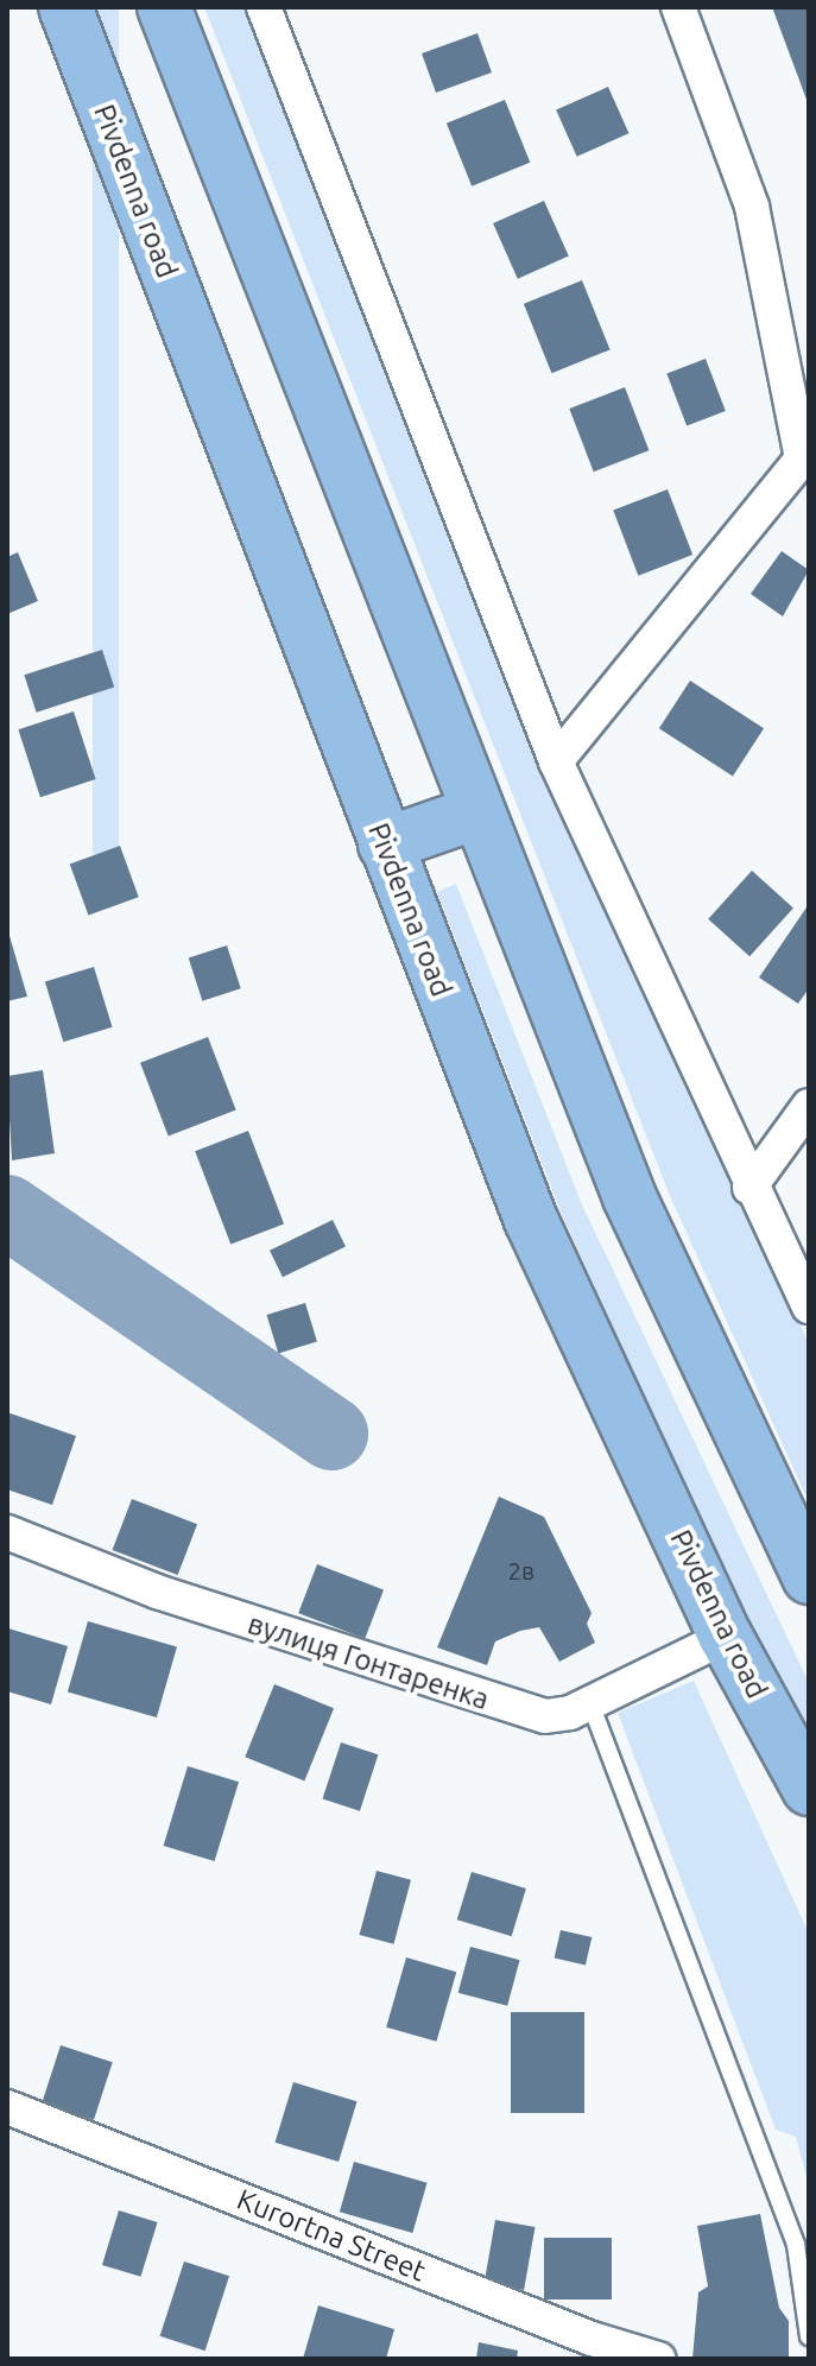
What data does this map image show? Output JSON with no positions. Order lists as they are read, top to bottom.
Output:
{
  "streets": {
    "main road": ["Pivdenna road"],
    "street": ["вулиця Гонтаренка", "Kurortna Street"]
  },
  "crossings": [
    ["Pivdenna road", "вулиця Гонтаренка"]
  ],
  "house_numbers": ["2в"]
}
